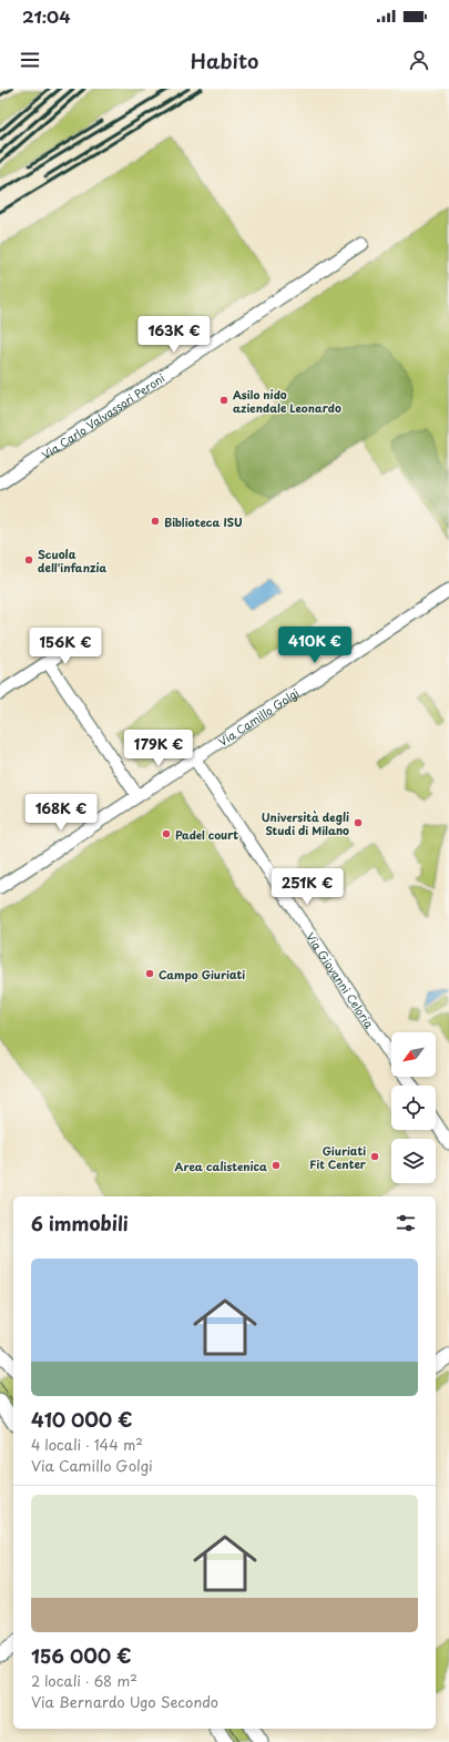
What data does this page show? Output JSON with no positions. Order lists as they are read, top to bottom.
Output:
{
  "streets": {
    "street": ["Via Carlo Valvassori Peroni", "Via Camillo Golgi", "Via Giovanni Celoria"]
  },
  "crossings": [
    ["Via Camillo Golgi", "Via Giovanni Celoria"]
  ],
  "places": [
    "Asilo nido aziendale Leonardo",
    "Biblioteca ISU",
    "Scuola dell'infanzia",
    "Università degli Studi di Milano",
    "Padel court",
    "Campo Giuriati",
    "Giuriati Fit Center",
    "Area calistenica"
  ],
  "north": "bottom left",
  "page": {
    "status": "21:04",
    "header": "Habito",
    "price": [
      "163K €",
      "410K €",
      "156K €",
      "179K €",
      "168K €",
      "251K €"
    ],
    "heading": "6 immobili",
    "list": [
      {
        "name": "410 000 €",
        "note": "4 locali · 144 m² · Via Camillo Golgi"
      },
      {
        "name": "156 000 €",
        "note": "2 locali · 68 m² · Via Bernardo Ugo Secondo"
      }
    ]
  }
}
